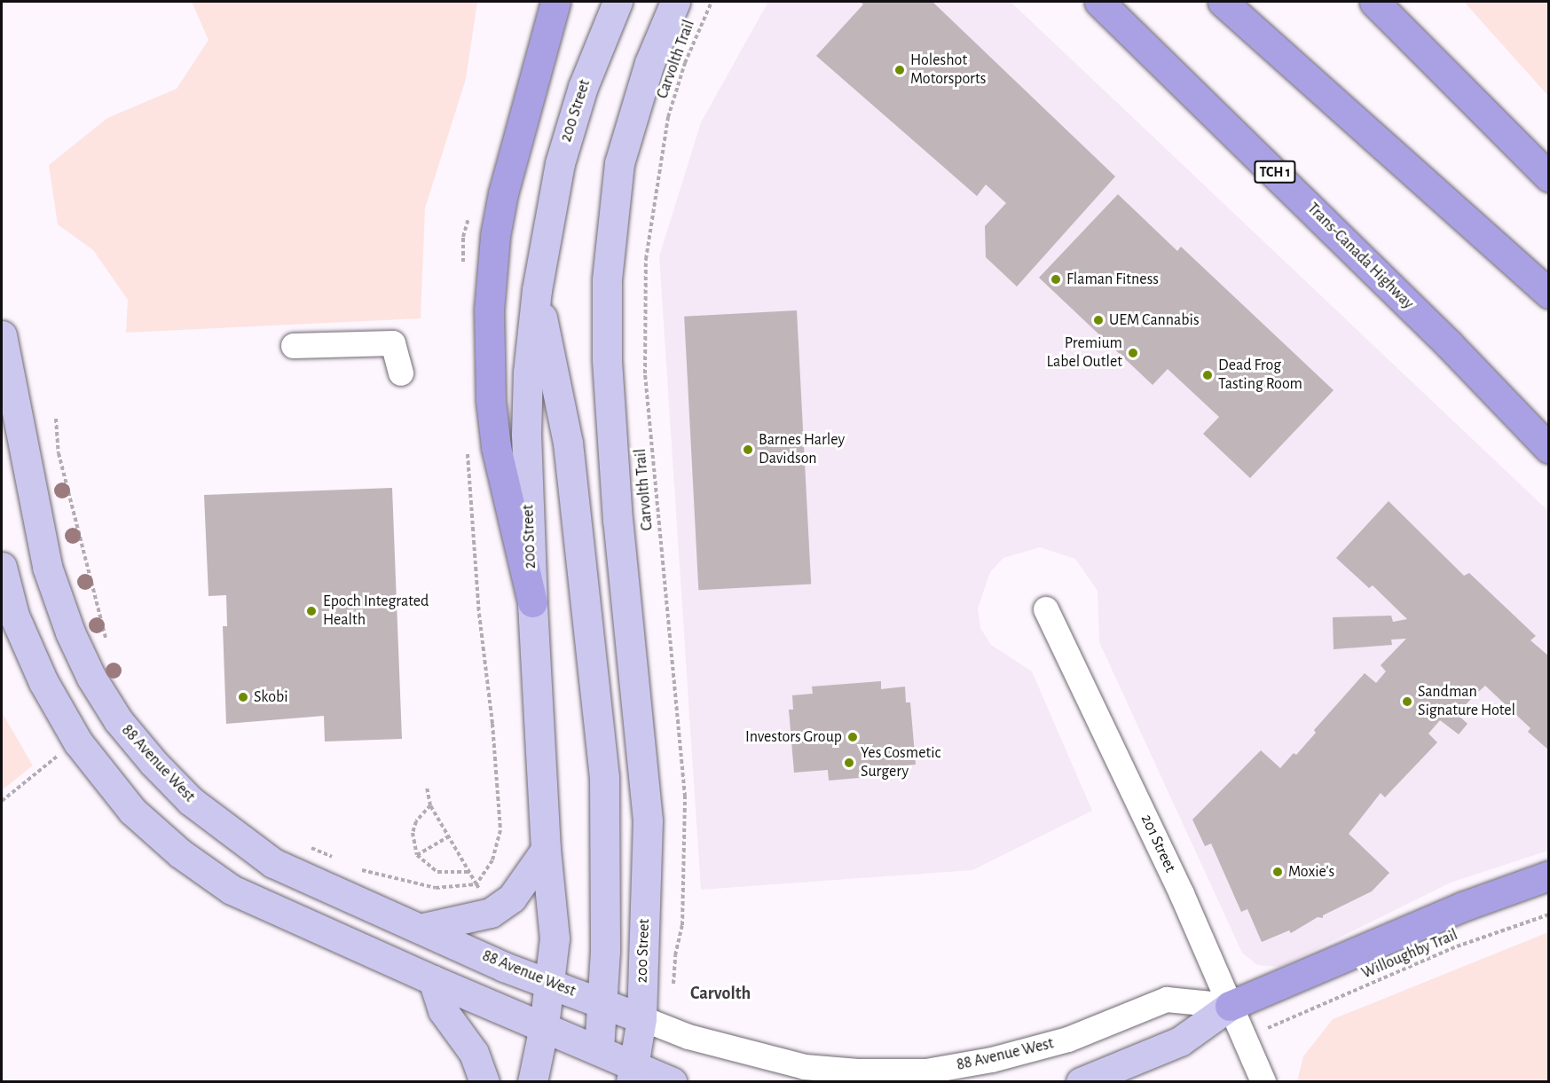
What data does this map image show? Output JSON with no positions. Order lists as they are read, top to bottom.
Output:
{
  "streets": {
    "highway": ["TCH 1", "Trans-Canada Highway"],
    "main road": ["200 Street", "88 Avenue West"],
    "street": ["201 Street"],
    "path": ["Carvolth Trail", "Willoughby Trail"]
  },
  "crossings": [
    ["200 Street", "88 Avenue West"],
    ["88 Avenue West", "201 Street"]
  ],
  "districts": ["Carvolth"],
  "places": [
    "Holeshot Motorsports",
    "Flaman Fitness",
    "UEM Cannabis",
    "Premium Label Outlet",
    "Dead Frog Tasting Room",
    "Barnes Harley Davidson",
    "Epoch Integrated Health",
    "Skobi",
    "Sandman Signature Hotel",
    "Investors Group",
    "Yes Cosmetic Surgery",
    "Moxie's"
  ]
}
